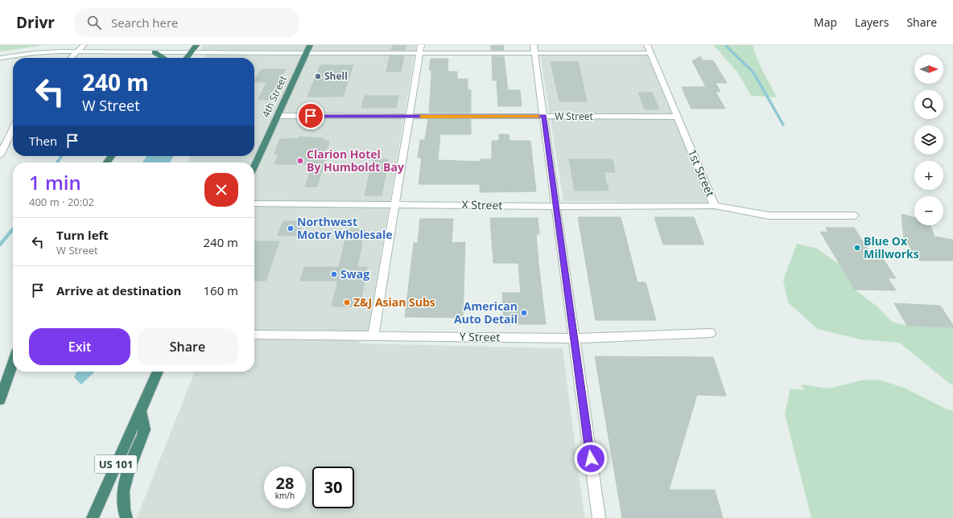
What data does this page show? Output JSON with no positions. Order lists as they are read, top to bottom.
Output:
{
  "streets": {
    "highway": ["4th Street", "US 101"],
    "street": [
      "W Street",
      "1st Street",
      "X Street",
      "Y Street"
    ]
  },
  "crossings": [
    ["4th Street", "W Street"],
    ["W Street", "1st Street"],
    ["1st Street", "X Street"]
  ],
  "places": [
    "Shell",
    "Clarion Hotel By Humboldt Bay",
    "Northwest Motor Wholesale",
    "Blue Ox Millworks",
    "Swag",
    "Z&J Asian Subs",
    "American Auto Detail"
  ],
  "north": "right",
  "page": {
    "header": "Drivr",
    "search": "Search here",
    "nav": ["Map", "Layers", "Share"],
    "map_buttons": ["+", "−"],
    "turn": ["240 m", "W Street"],
    "then": "Then",
    "heading": ["1 min", "400 m · 20:02"],
    "list": [
      {
        "name": "Turn left",
        "note": "W Street",
        "value": "240 m"
      },
      {
        "name": "Arrive at destination",
        "value": "160 m"
      }
    ],
    "buttons": ["Exit", "Share"],
    "speed": "28 km/h",
    "limit": "30"
  }
}
